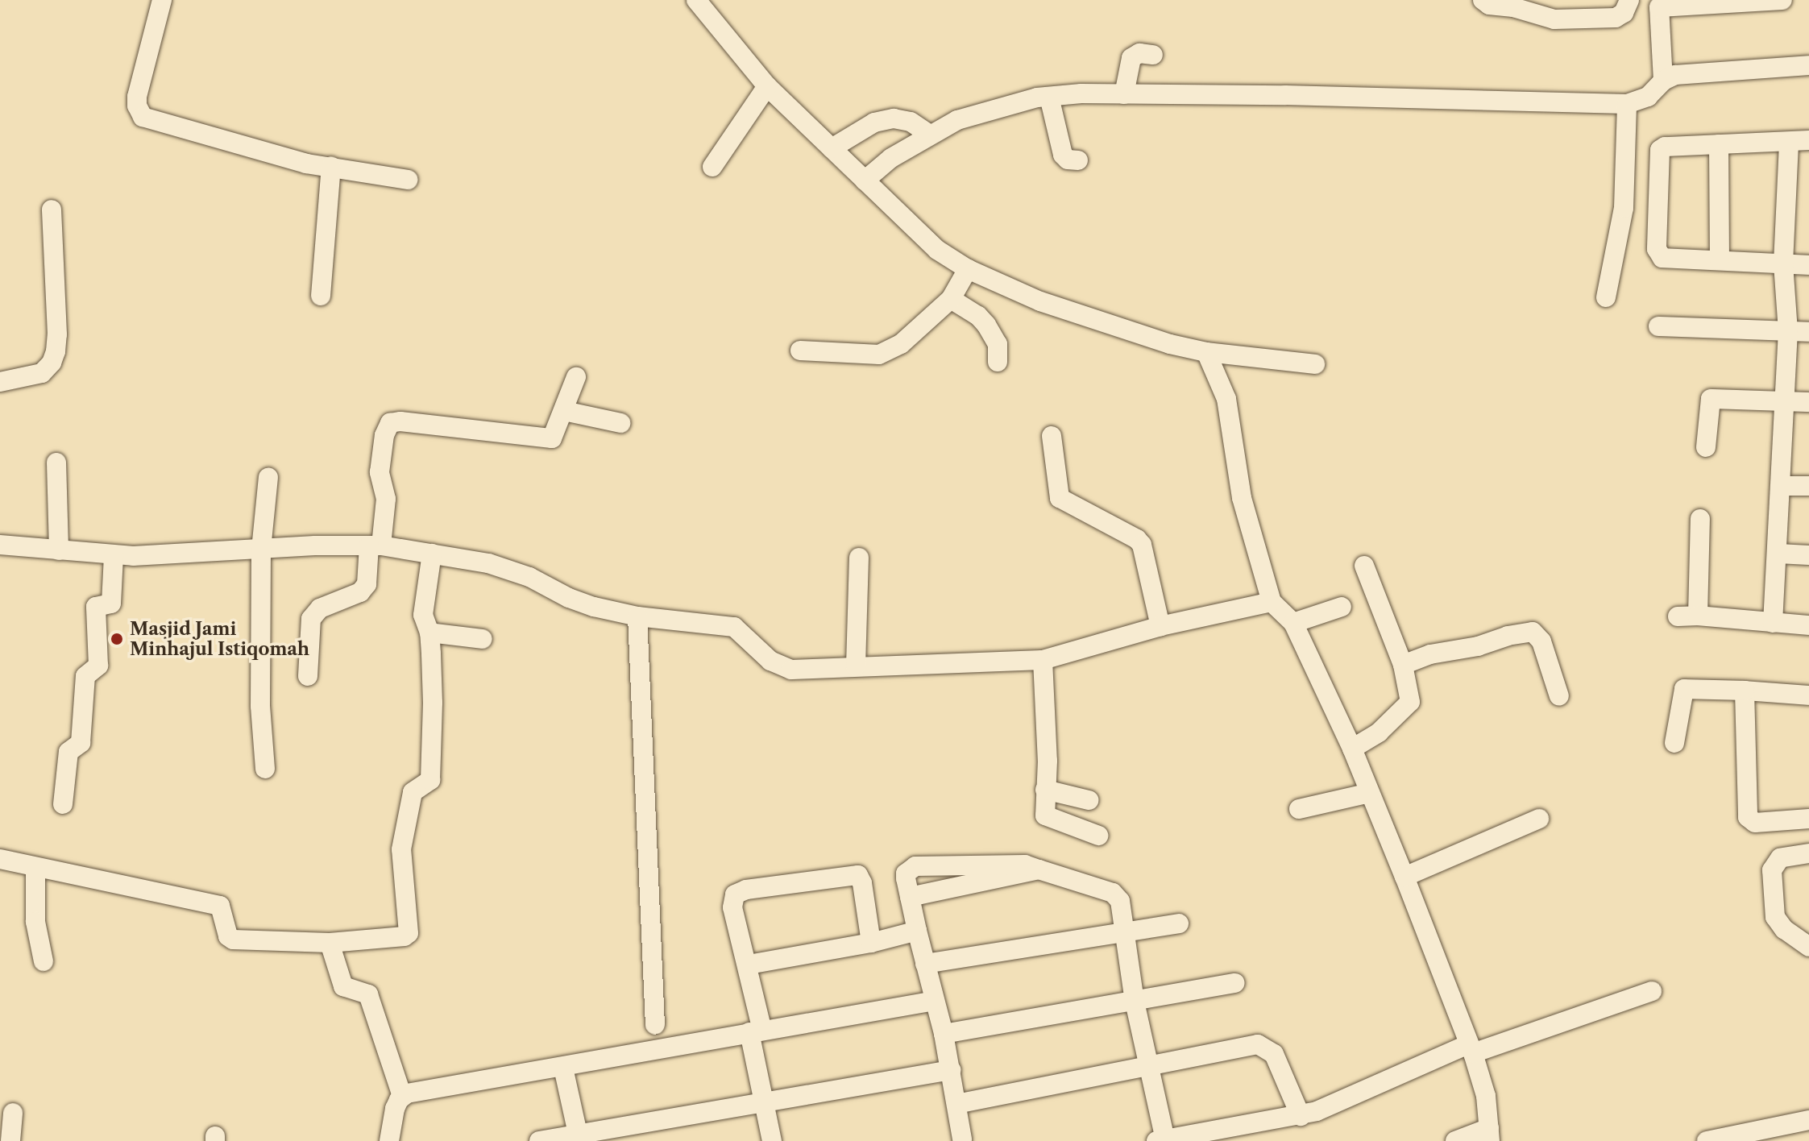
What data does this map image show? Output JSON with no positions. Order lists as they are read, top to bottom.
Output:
{
  "places": ["Masjid Jami Minhajul Istiqomah"]
}
